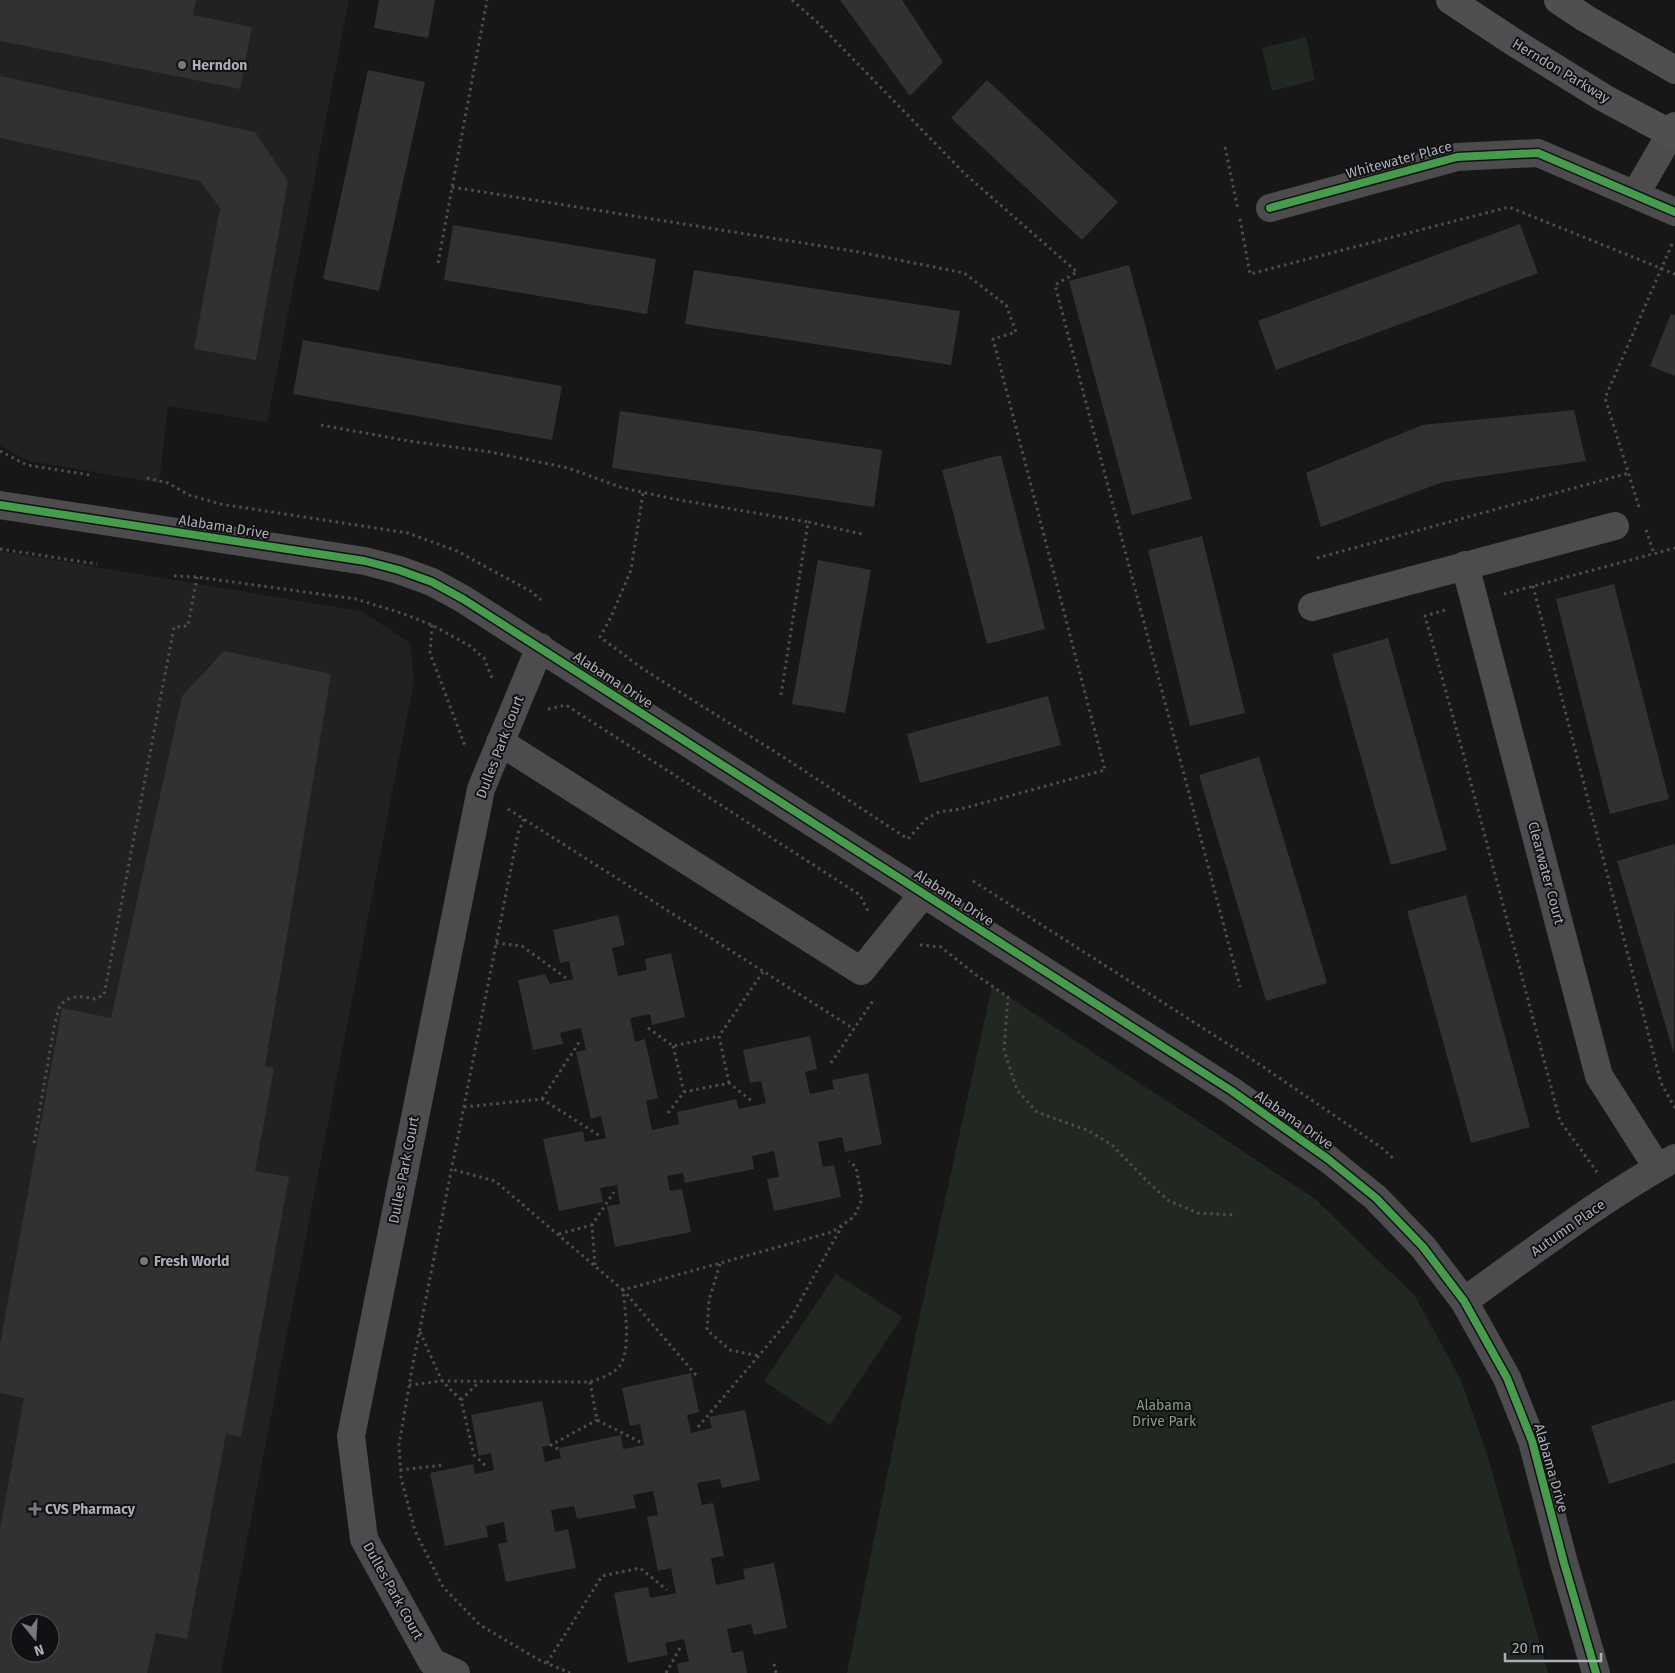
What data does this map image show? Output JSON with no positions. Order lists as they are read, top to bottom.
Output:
{
  "streets": {
    "main road": ["Herndon Parkway"],
    "street": [
      "Whitewater Place",
      "Alabama Drive",
      "Dulles Park Court",
      "Clearwater Court",
      "Autumn Place"
    ]
  },
  "crossings": [
    ["Alabama Drive", "Dulles Park Court"],
    ["Alabama Drive", "Autumn Place"],
    ["Clearwater Court", "Autumn Place"]
  ],
  "parks": ["Alabama Drive Park"],
  "places": {
    "other": ["Herndon", "Fresh World"],
    "health": ["CVS Pharmacy"]
  },
  "scale_bar": "20 m",
  "north": "bottom"
}
